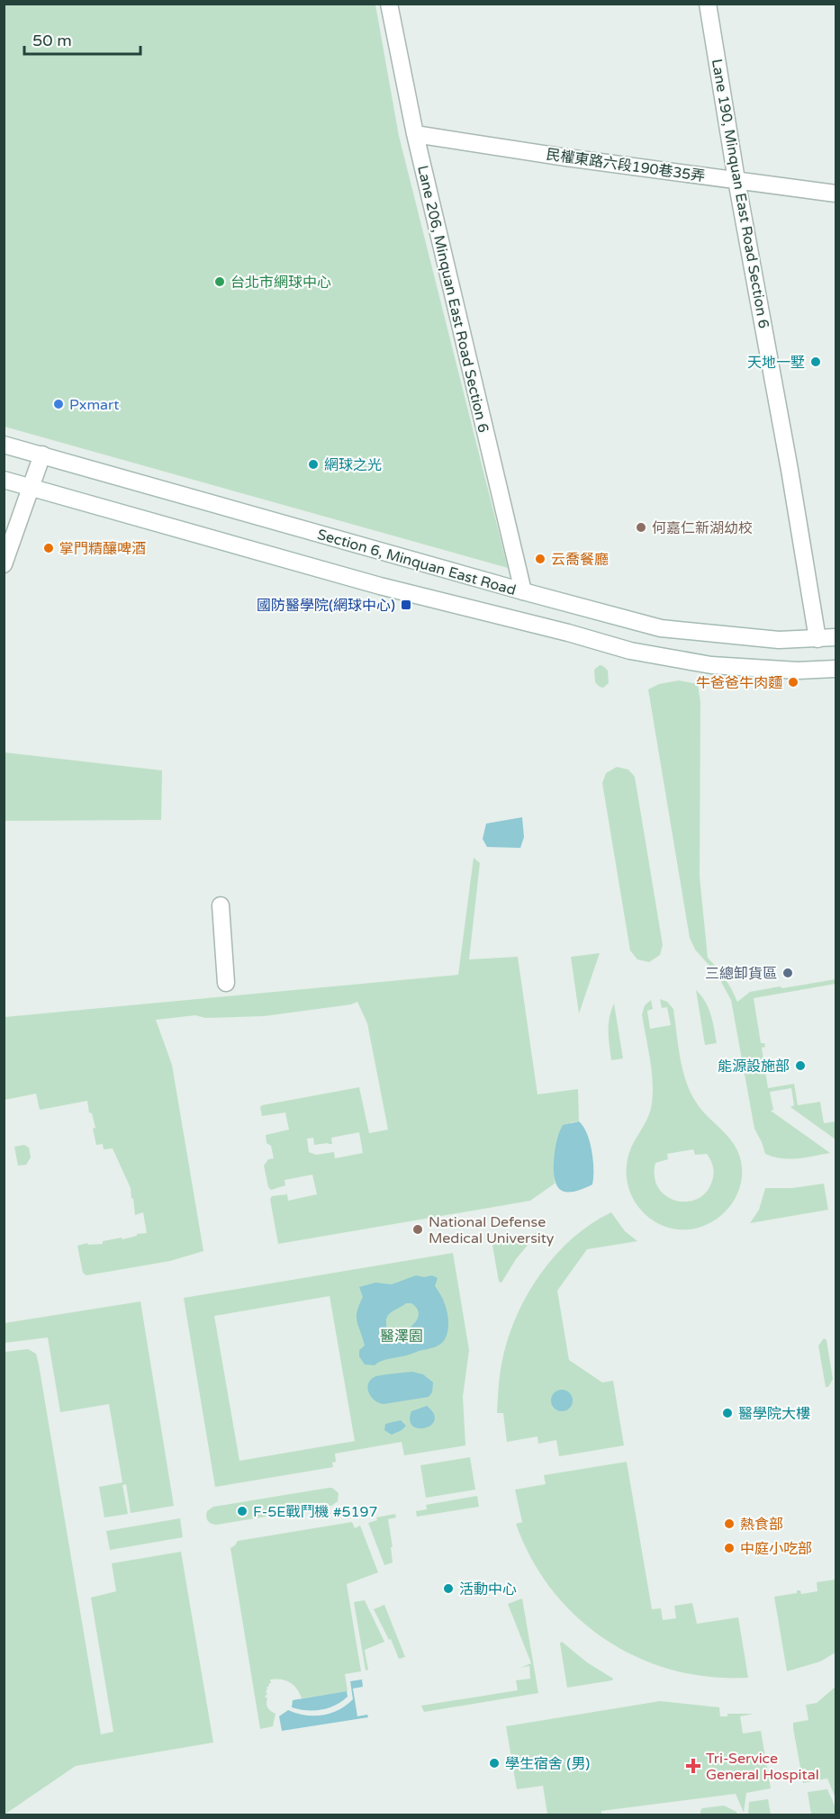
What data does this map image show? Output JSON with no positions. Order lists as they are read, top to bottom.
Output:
{
  "streets": {
    "street": [
      "民權東路六段190巷35弄",
      "Lane 190, Minquan East Road Section 6",
      "Lane 206, Minquan East Road Section 6",
      "Section 6, Minquan East Road"
    ]
  },
  "crossings": [
    ["民權東路六段190巷35弄", "Lane 190, Minquan East Road Section 6"],
    ["民權東路六段190巷35弄", "Lane 206, Minquan East Road Section 6"],
    ["Lane 190, Minquan East Road Section 6", "Section 6, Minquan East Road"],
    ["Lane 206, Minquan East Road Section 6", "Section 6, Minquan East Road"]
  ],
  "parks": ["醫澤園"],
  "places": {
    "other": [
      "台北市網球中心",
      "天地一墅",
      "Pxmart",
      "網球之光",
      "何嘉仁新湖幼校",
      "掌門精釀啤酒",
      "云喬餐廳",
      "牛爸爸牛肉麵",
      "三總卸貨區",
      "能源設施部",
      "National Defense Medical University",
      "醫學院大樓",
      "F-5E戰鬥機 #5197",
      "熱食部",
      "中庭小吃部",
      "活動中心",
      "學生宿舍 (男)"
    ],
    "transit": ["國防醫學院(網球中心)"],
    "health": ["Tri-Service General Hospital"]
  },
  "scale_bar": "50 m"
}
